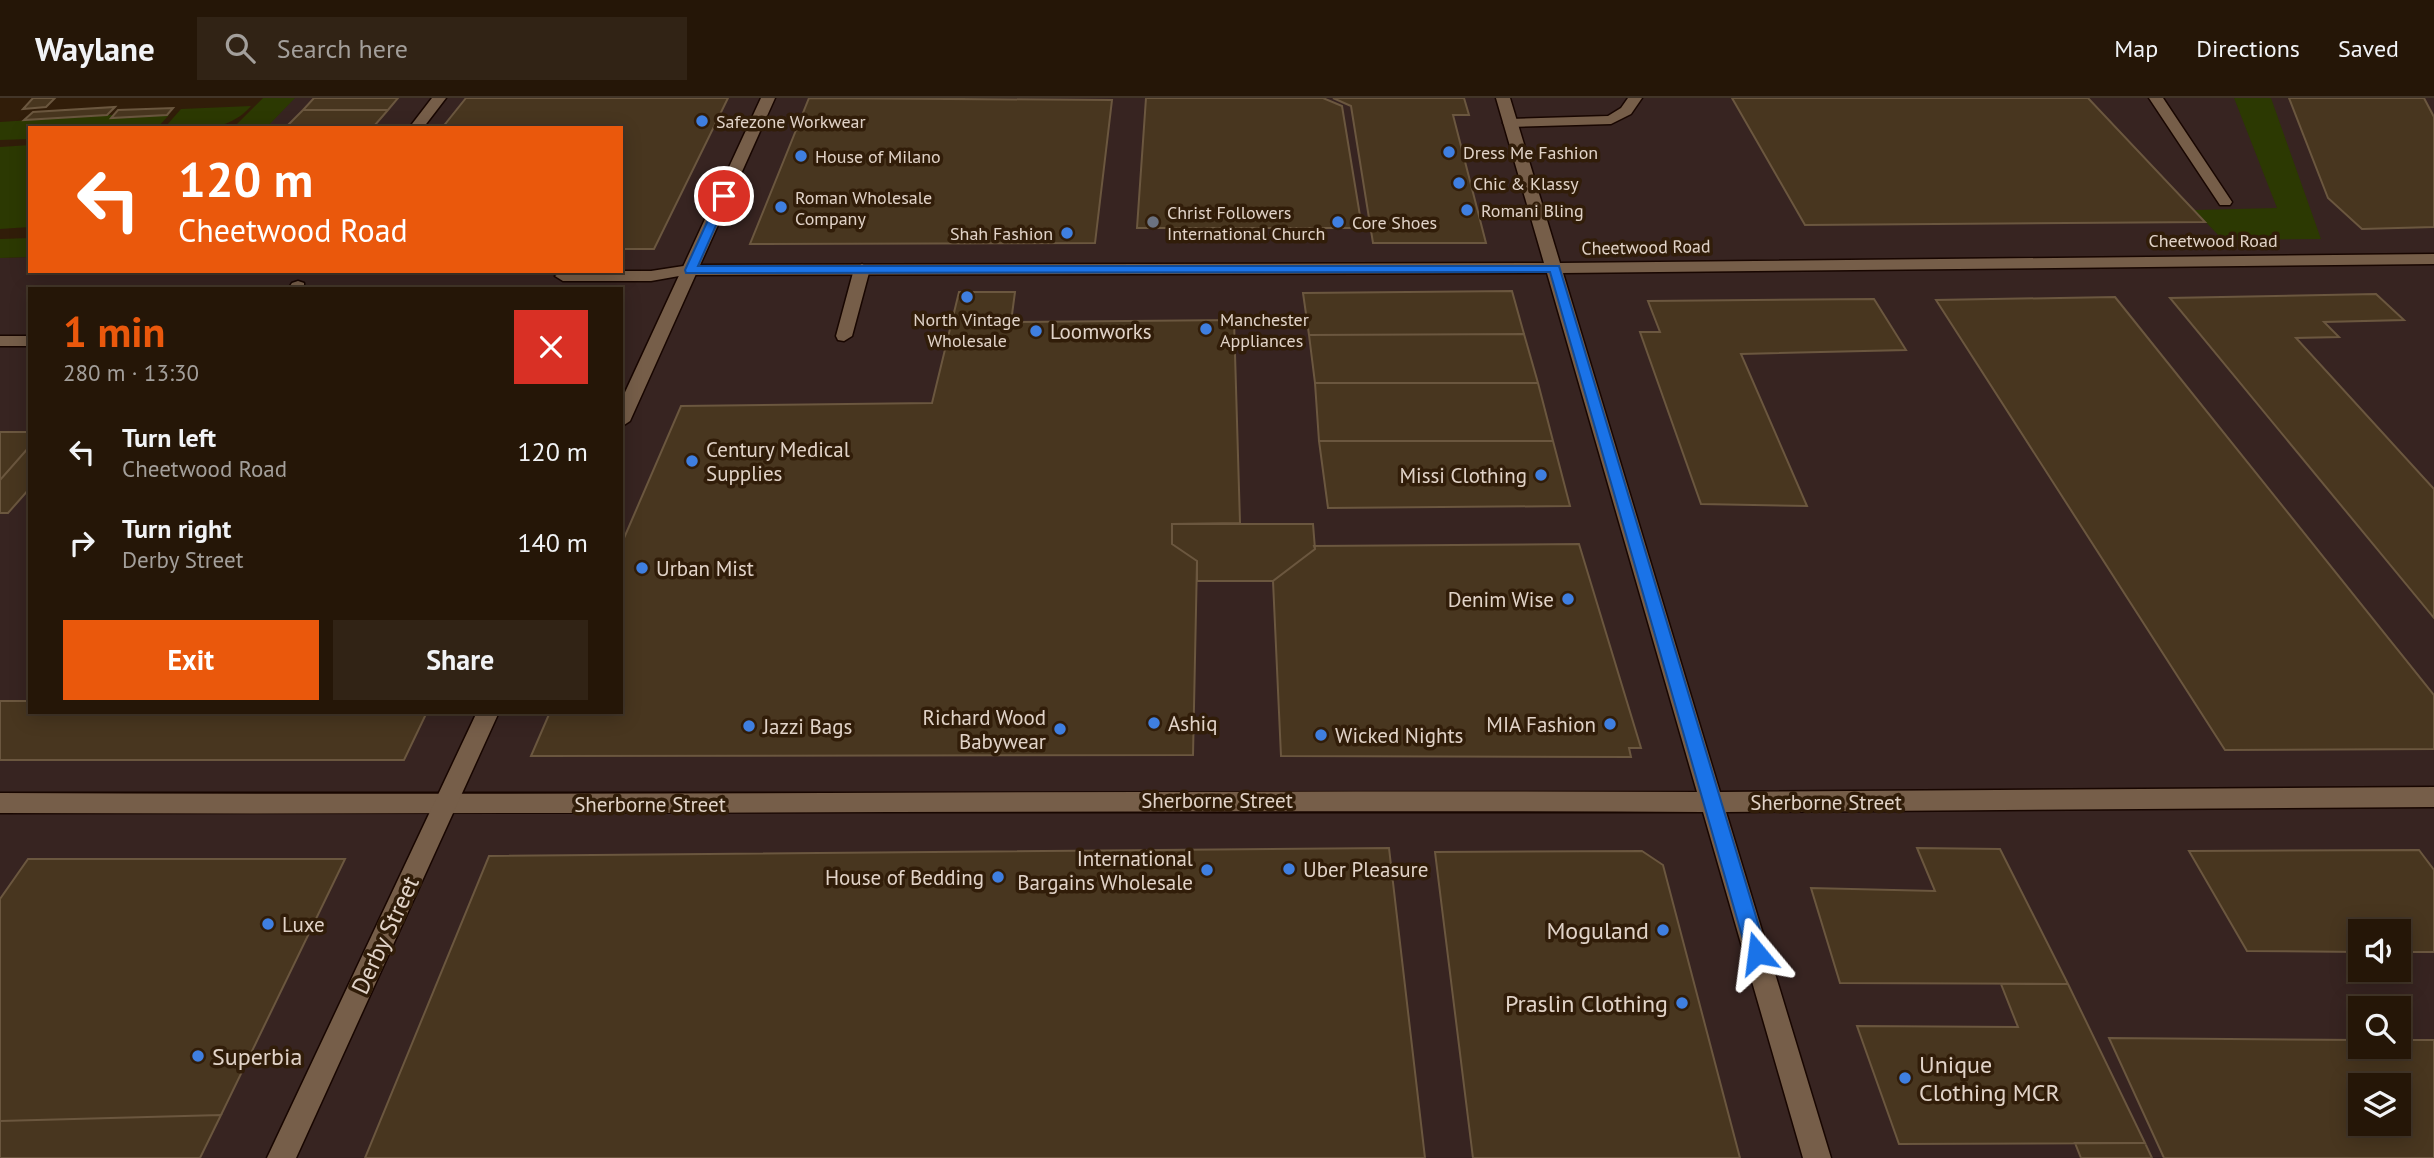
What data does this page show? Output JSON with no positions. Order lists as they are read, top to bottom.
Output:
{
  "streets": {
    "street": ["Cheetwood Road", "Sherborne Street", "Derby Street"]
  },
  "crossings": [
    ["Sherborne Street", "Derby Street"]
  ],
  "places": [
    "Safezone Workwear",
    "Dress Me Fashion",
    "House of Milano",
    "Chic & Klassy",
    "Roman Wholesale Company",
    "Romani Bling",
    "Christ Followers International Church",
    "Core Shoes",
    "Shah Fashion",
    "North Vintage Wholesale",
    "Manchester Appliances",
    "Loomworks",
    "Century Medical Supplies",
    "Missi Clothing",
    "Urban Mist",
    "Denim Wise",
    "Ashiq",
    "MIA Fashion",
    "Jazzi Bags",
    "Richard Wood Babywear",
    "Wicked Nights",
    "Uber Pleasure",
    "International Bargains Wholesale",
    "House of Bedding",
    "Luxe",
    "Moguland",
    "Praslin Clothing",
    "Superbia",
    "Unique Clothing MCR"
  ],
  "page": {
    "header": "Waylane",
    "search": "Search here",
    "nav": ["Map", "Directions", "Saved"],
    "turn": ["120 m", "Cheetwood Road"],
    "heading": ["1 min", "280 m · 13:30"],
    "list": [
      {
        "name": "Turn left",
        "note": "Cheetwood Road",
        "value": "120 m"
      },
      {
        "name": "Turn right",
        "note": "Derby Street",
        "value": "140 m"
      }
    ],
    "buttons": ["Exit", "Share"]
  }
}
